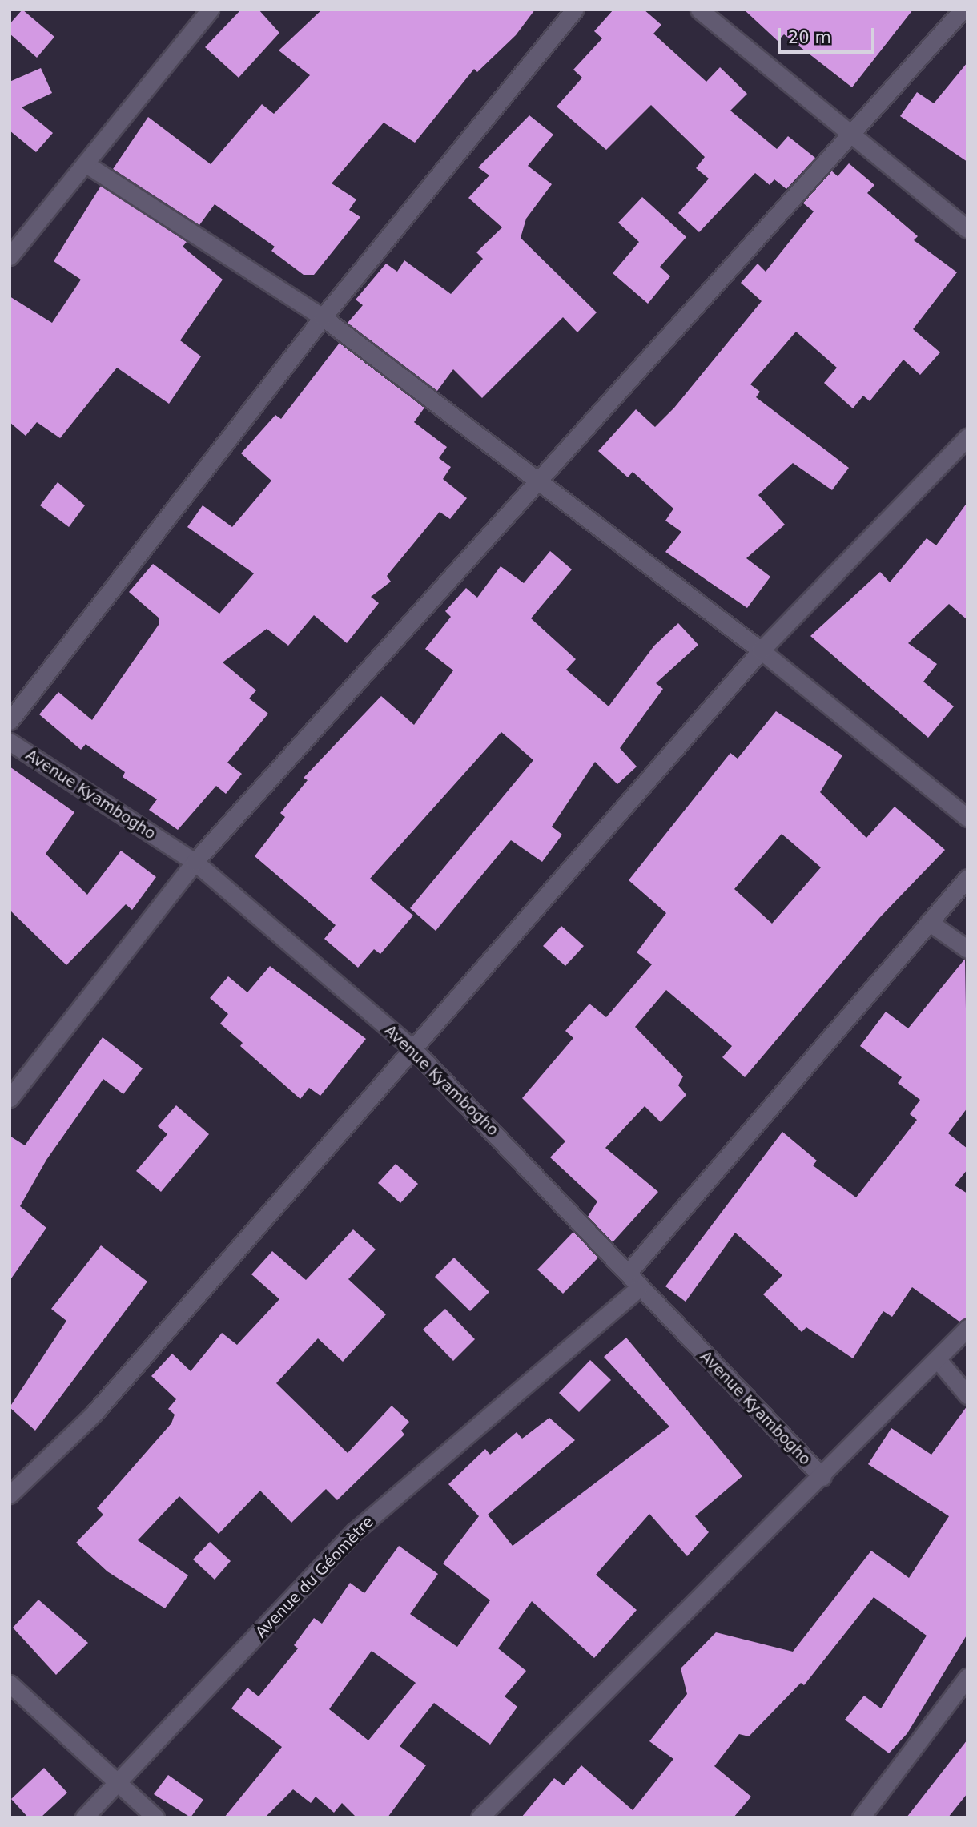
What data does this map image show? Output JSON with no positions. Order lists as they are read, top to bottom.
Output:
{
  "streets": {
    "street": ["Avenue Kyambogho", "Avenue du Géomètre"]
  },
  "crossings": [
    ["Avenue Kyambogho", "Avenue du Géomètre"]
  ],
  "scale_bar": "20 m"
}
